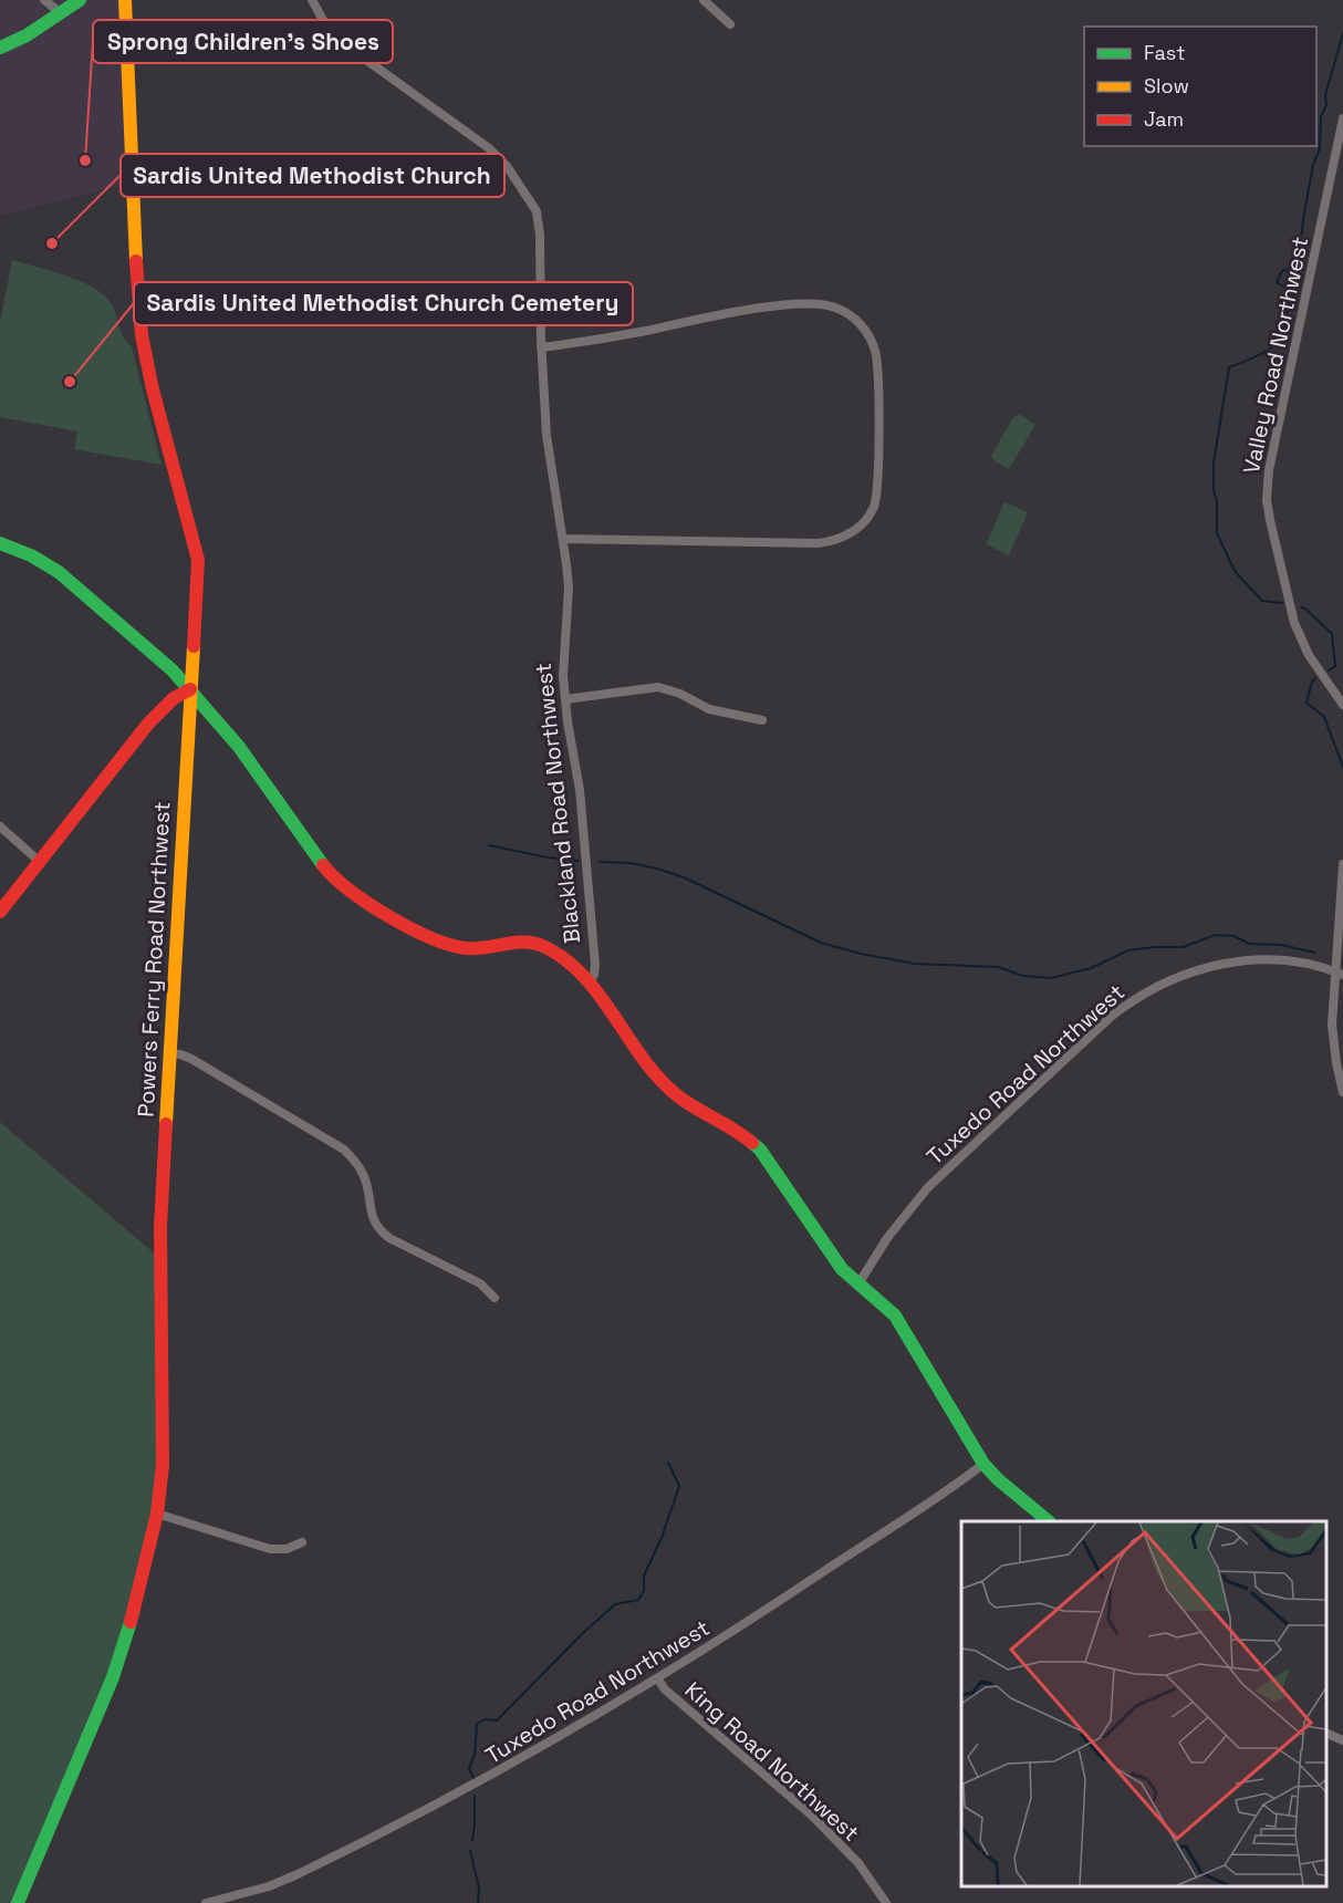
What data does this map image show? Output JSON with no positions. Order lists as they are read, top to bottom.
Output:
{
  "streets": {
    "street": [
      "Valley Road Northwest",
      "Blackland Road Northwest",
      "Powers Ferry Road Northwest",
      "Tuxedo Road Northwest",
      "King Road Northwest"
    ]
  },
  "crossings": [
    ["Tuxedo Road Northwest", "King Road Northwest"]
  ],
  "places": ["Sprong Children's Shoes", "Sardis United Methodist Church", "Sardis United Methodist Church Cemetery"],
  "legend": ["Fast", "Slow", "Jam"]
}
